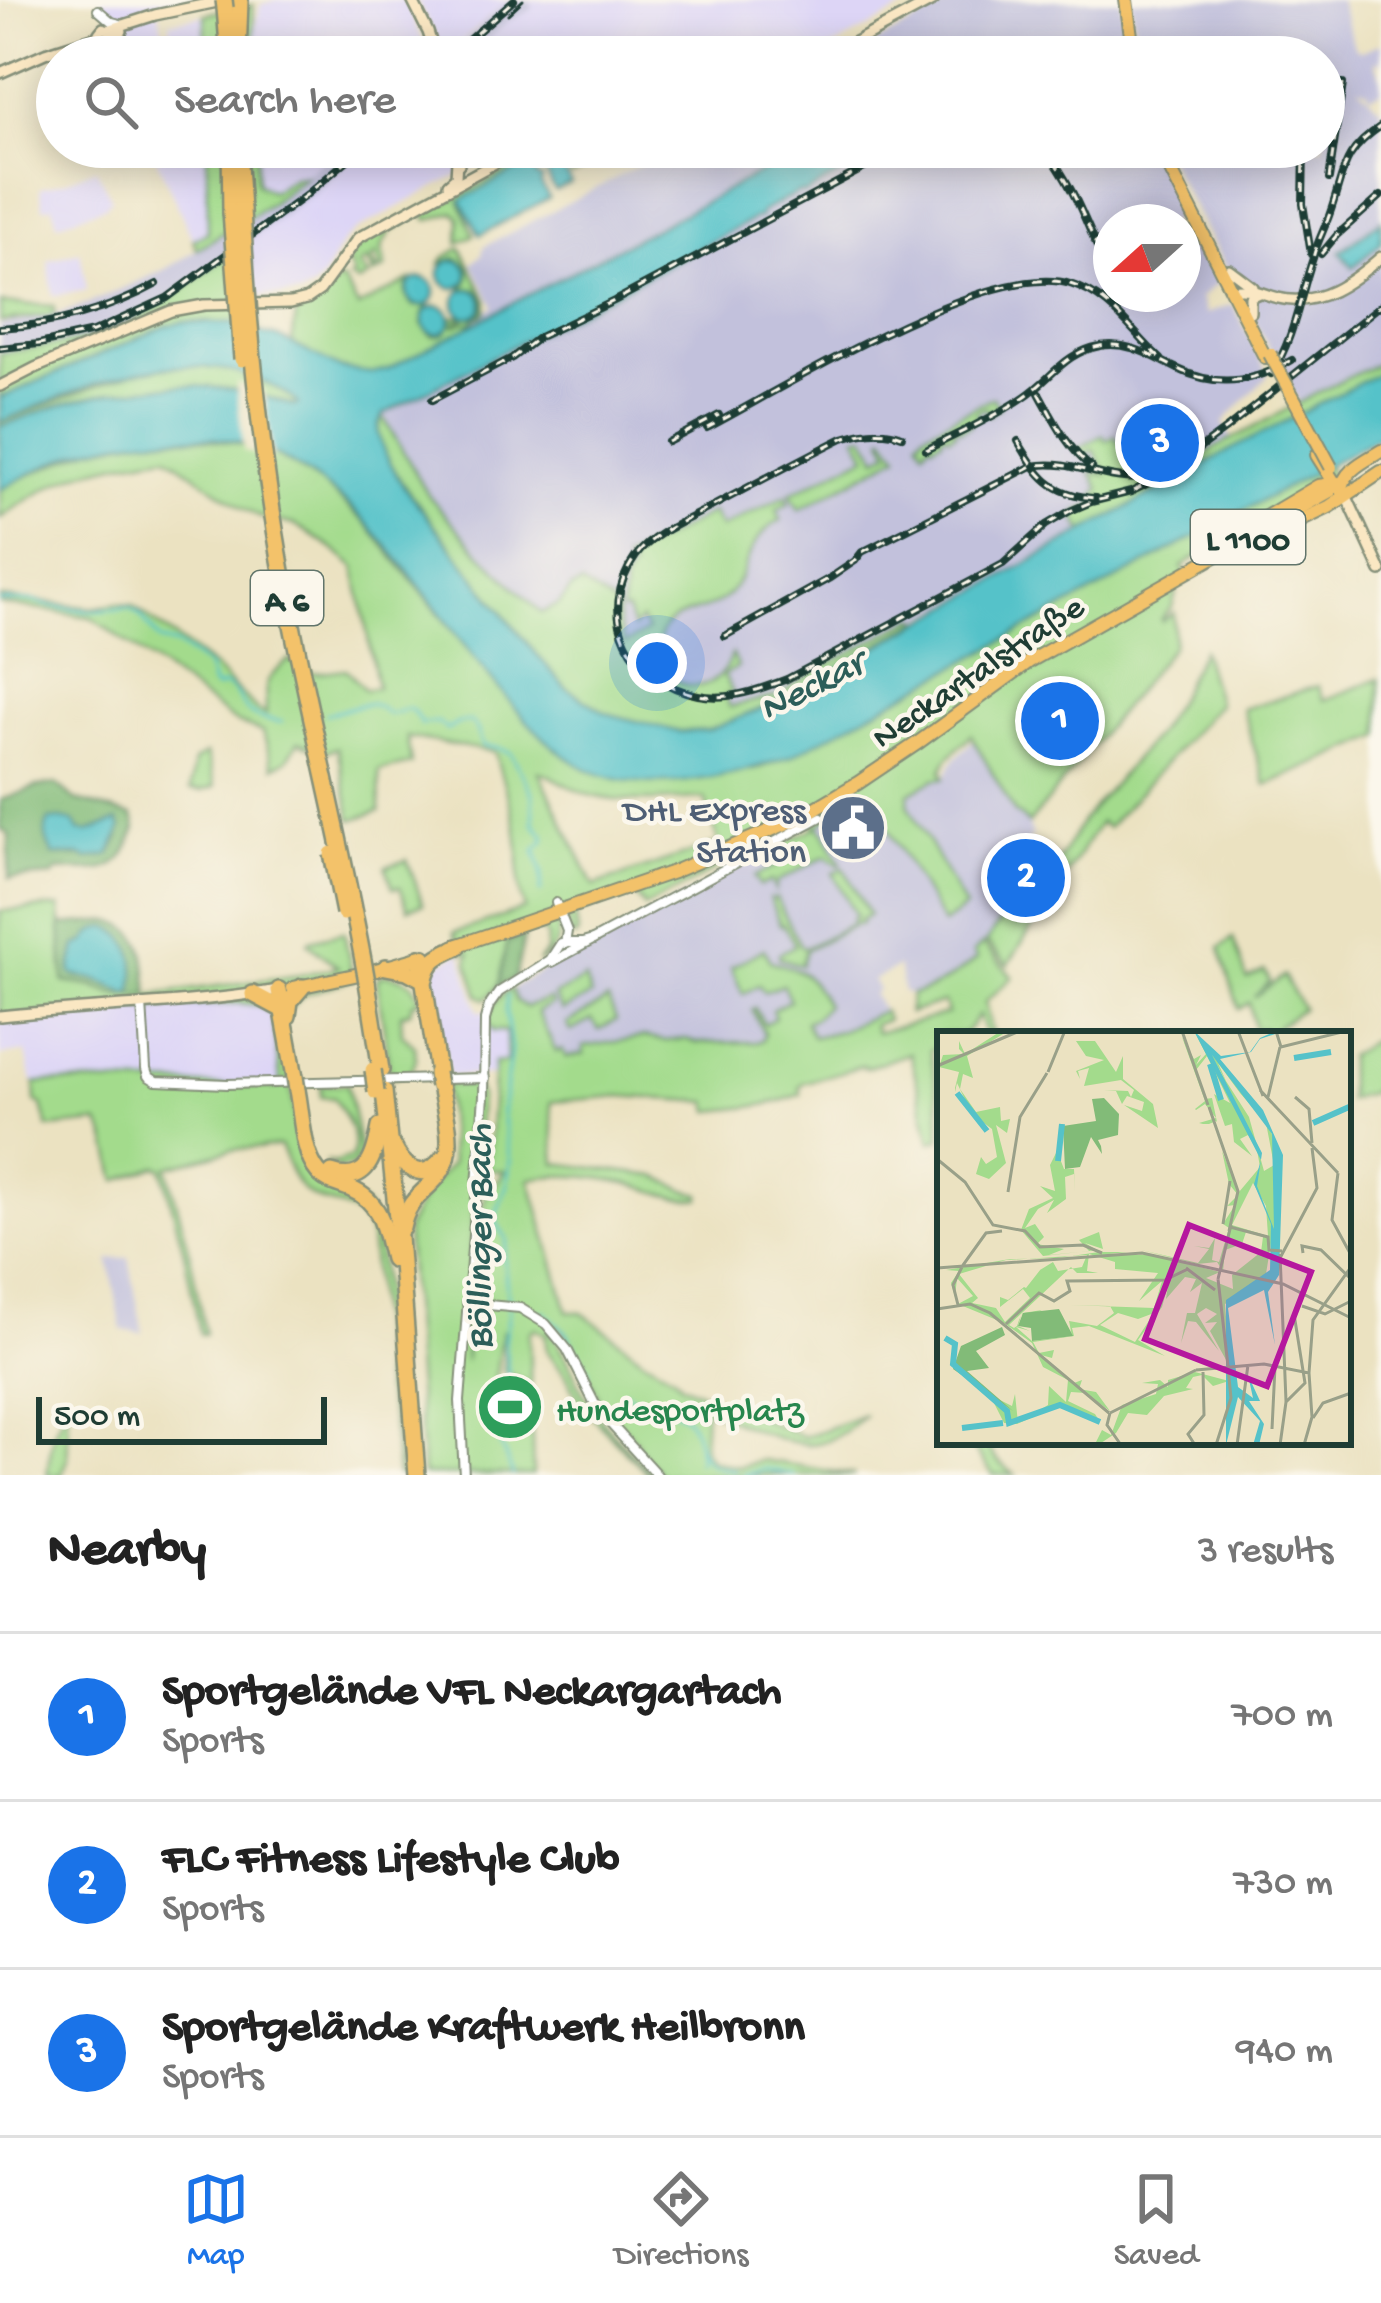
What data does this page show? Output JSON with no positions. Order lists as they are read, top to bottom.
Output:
{
  "streets": {
    "highway": ["A 6"],
    "main road": ["L 1100", "Neckartalstraße"]
  },
  "crossings": [
    ["L 1100", "Neckartalstraße"]
  ],
  "water": ["Neckar", "Böllinger Bach"],
  "places": {
    "public building": ["DHL Express Station"],
    "sports": ["Hundesportplatz"]
  },
  "scale_bar": "500 m",
  "north": "left",
  "page": {
    "search": "Search here",
    "pins": ["3", "1", "2"],
    "scale": "500 m",
    "heading": ["Nearby", "3 results"],
    "list": [
      {
        "mark": "1",
        "name": "Sportgelände VFL Neckargartach",
        "note": "Sports",
        "value": "700 m"
      },
      {
        "mark": "2",
        "name": "FLC Fitness Lifestyle Club",
        "note": "Sports",
        "value": "730 m"
      },
      {
        "mark": "3",
        "name": "Sportgelände Kraftwerk Heilbronn",
        "note": "Sports",
        "value": "940 m"
      }
    ],
    "nav": ["Map", "Directions", "Saved"]
  }
}
